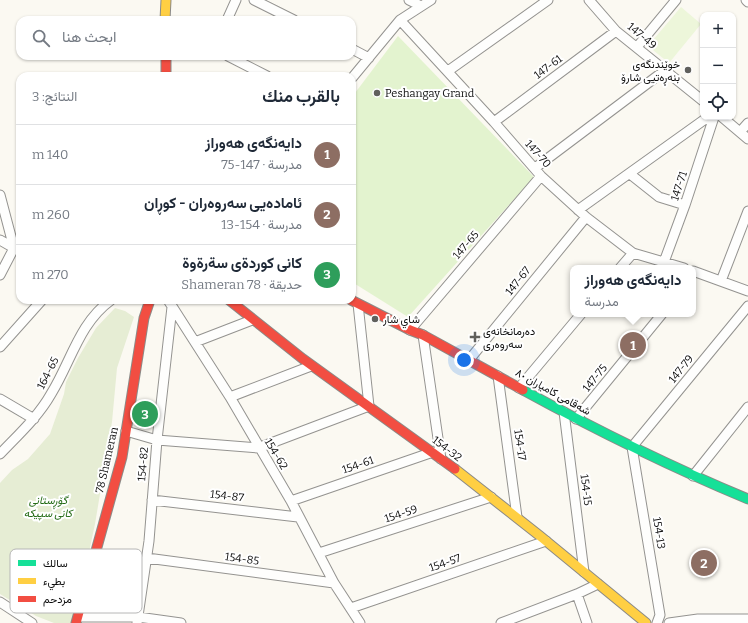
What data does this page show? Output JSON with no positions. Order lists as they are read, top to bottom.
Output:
{
  "streets": {
    "street": [
      "147-49",
      "147-61",
      "147-70",
      "147-71",
      "147-65",
      "147-67",
      "147-79",
      "164-65",
      "147-75",
      "شەقامی کامیاران ٨٠",
      "154-17",
      "154-32",
      "154-62",
      "78 Shameran",
      "154-82",
      "154-61",
      "154-15",
      "154-87",
      "154-59",
      "154-13",
      "154-85",
      "154-57"
    ]
  },
  "crossings": [
    ["147-49", "147-61"],
    ["147-61", "147-70"],
    ["147-70", "147-71"],
    ["147-70", "147-65"],
    ["147-70", "147-67"],
    ["147-65", "شەقامی کامیاران ٨٠"],
    ["147-67", "شەقامی کامیاران ٨٠"],
    ["147-79", "شەقامی کامیاران ٨٠"],
    ["147-79", "154-13"],
    ["147-75", "شەقامی کامیاران ٨٠"],
    ["شەقامی کامیاران ٨٠", "154-17"],
    ["شەقامی کامیاران ٨٠", "154-15"],
    ["شەقامی کامیاران ٨٠", "154-13"],
    ["154-17", "154-32"],
    ["154-32", "154-61"],
    ["154-32", "154-15"],
    ["154-32", "154-59"],
    ["154-32", "154-57"],
    ["154-62", "154-61"],
    ["154-62", "154-87"],
    ["154-62", "154-59"],
    ["154-62", "154-85"],
    ["154-62", "154-57"],
    ["154-82", "154-87"],
    ["154-82", "154-85"]
  ],
  "parks": ["گۆڕستانی کانی سپیکە"],
  "places": {
    "other": ["خوێندنگەی بنەڕەتیی شارۆ", "Peshangay Grand", "شاي شار"],
    "health": ["دەرمانخانەی سەروەری"]
  },
  "legend": ["سالك", "بطيء", "مزدحم"],
  "page": {
    "map_buttons": ["+", "−"],
    "search": "ابحث هنا",
    "heading": ["بالقرب منك", "النتائج: 3"],
    "list": [
      {
        "mark": "1",
        "name": "دایەنگەی هەوراز",
        "note": "مدرسة · 147-75",
        "value": "140 m"
      },
      {
        "mark": "2",
        "name": "ئامادەیی سەروەران - کوڕان",
        "note": "مدرسة · 154-13",
        "value": "260 m"
      },
      {
        "mark": "3",
        "name": "كانى كوردةى سةرةوة",
        "note": "حديقة · 78 Shameran",
        "value": "270 m"
      }
    ],
    "popup": ["دایەنگەی هەوراز", "مدرسة"],
    "pins": ["1", "3", "2"]
  }
}
